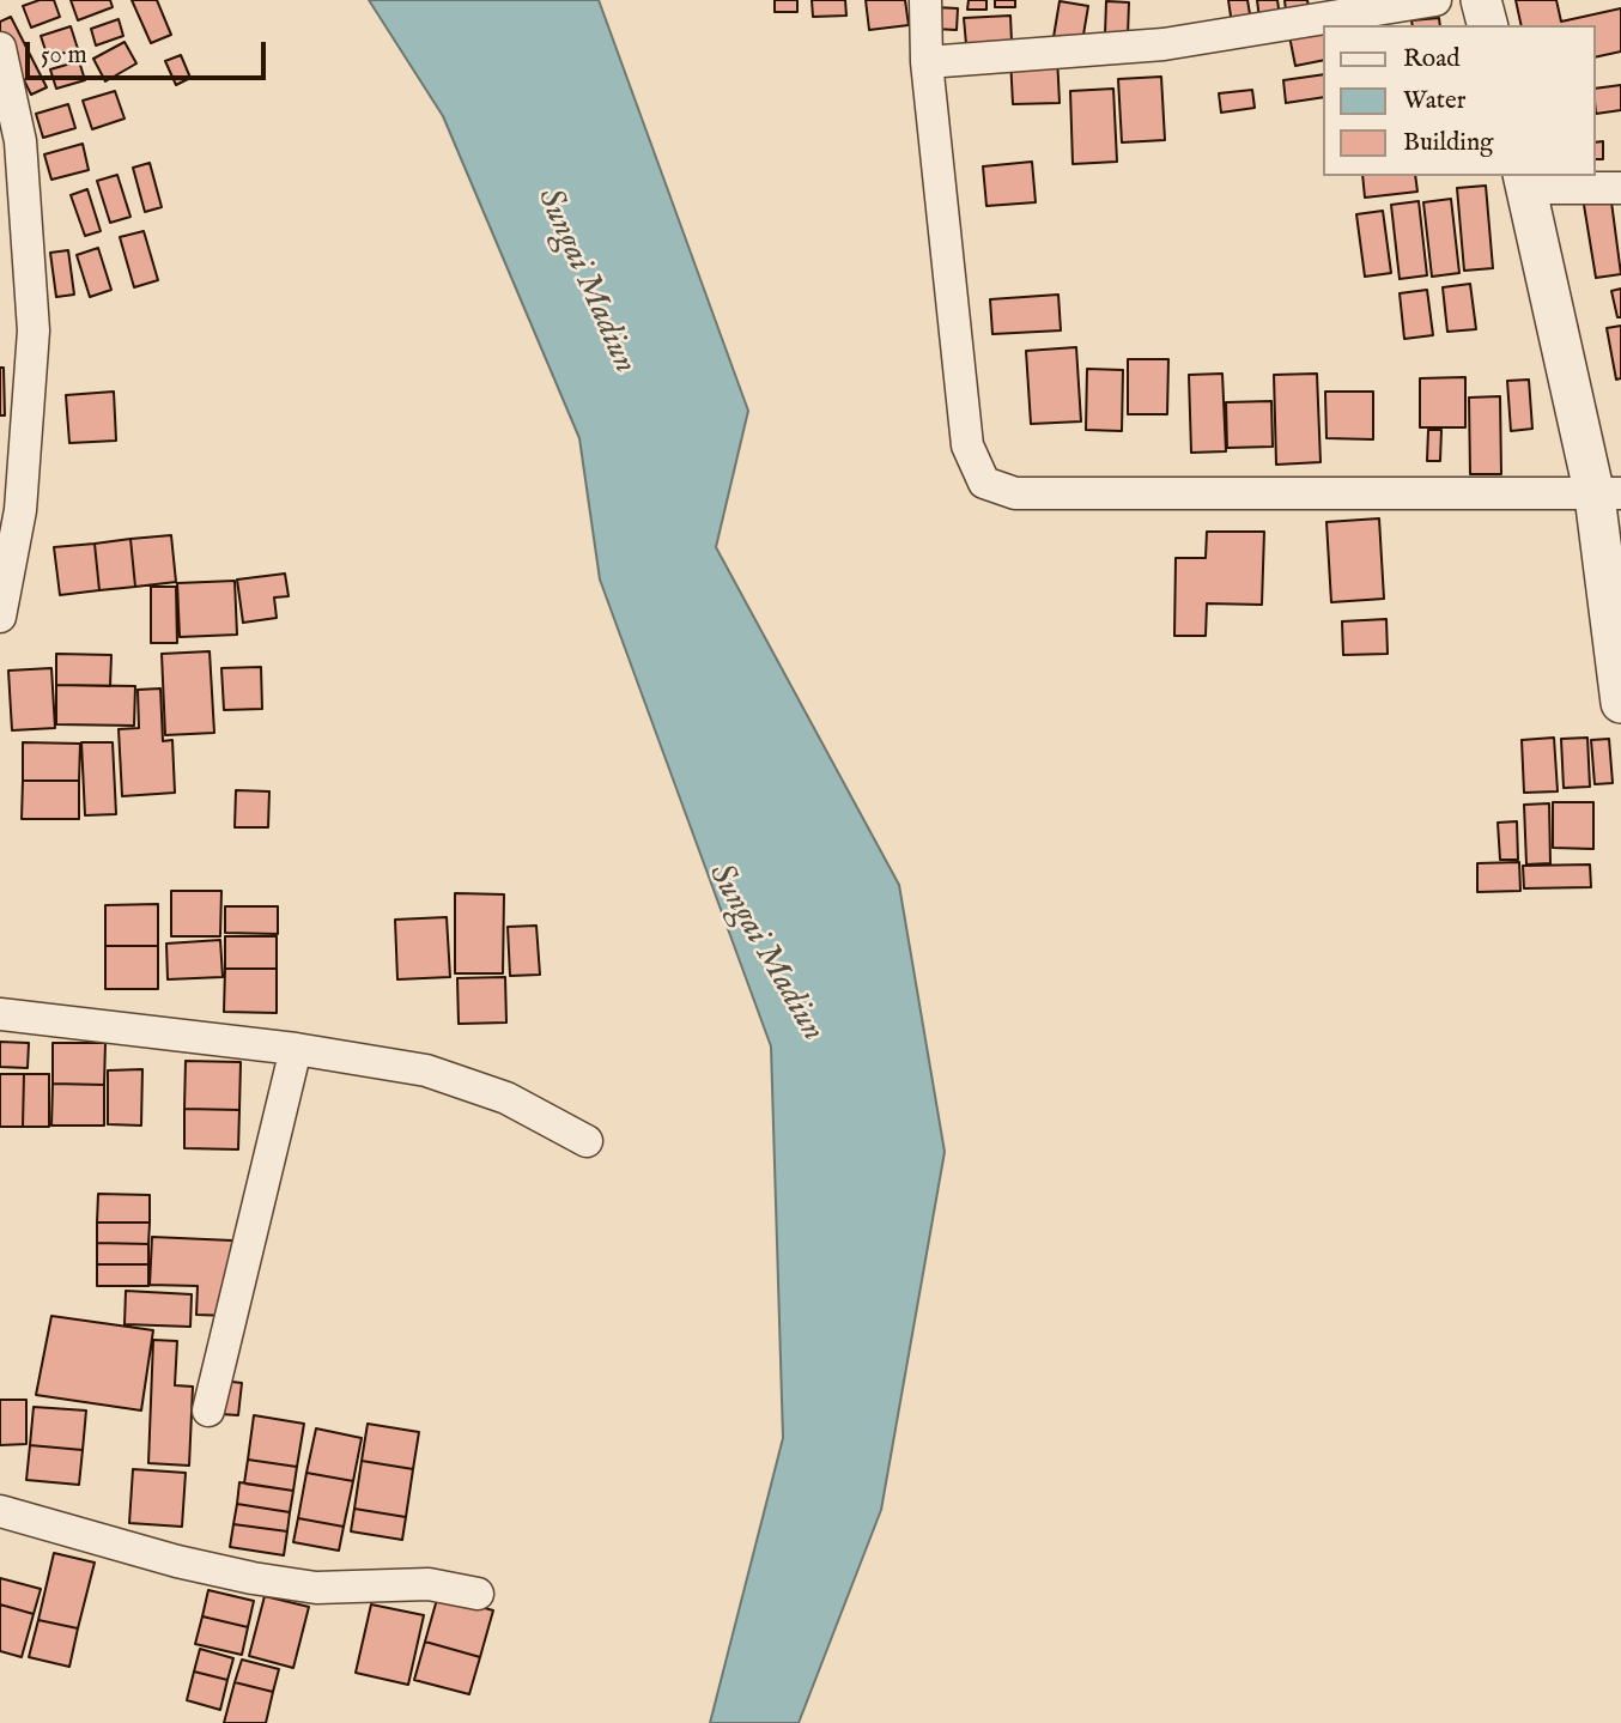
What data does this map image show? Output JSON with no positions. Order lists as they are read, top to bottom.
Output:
{
  "water": ["Sungai Madiun"],
  "legend": ["Road", "Water", "Building"],
  "scale_bar": "50 m"
}
